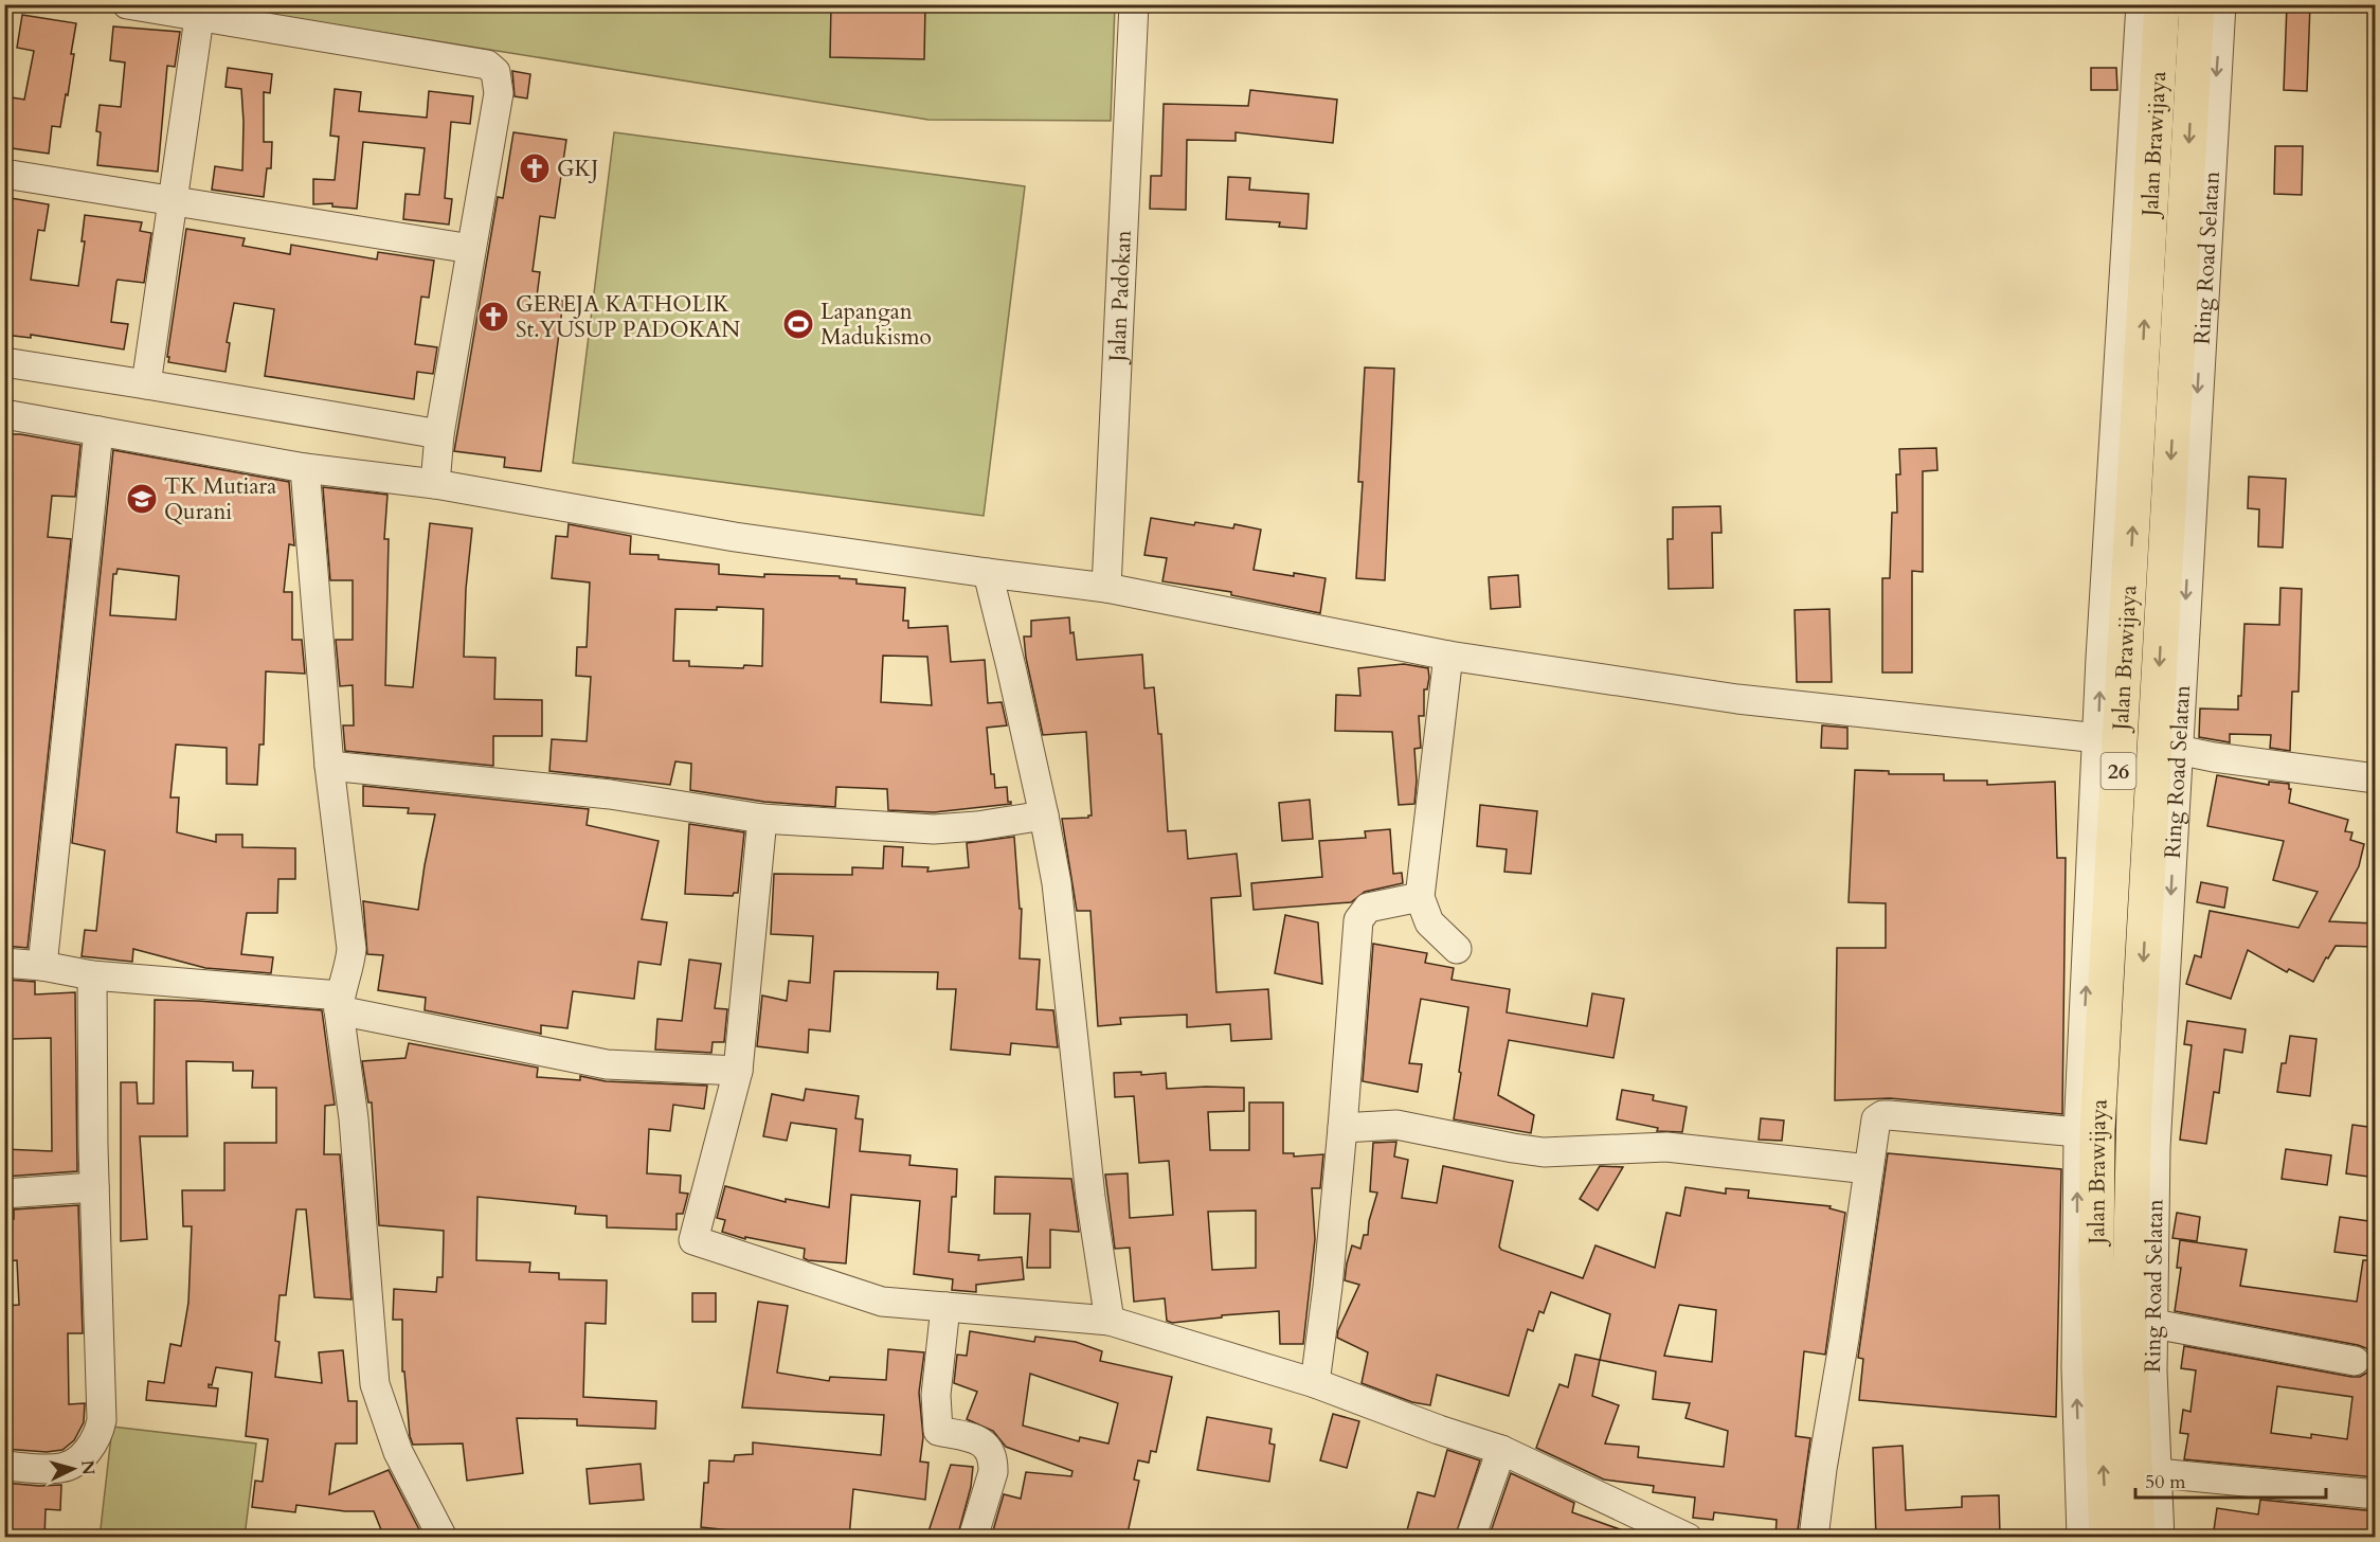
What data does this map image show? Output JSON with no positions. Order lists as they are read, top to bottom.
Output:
{
  "streets": {
    "highway": ["Jalan Brawijaya", "26"],
    "street": ["Ring Road Selatan", "Jalan Padokan"]
  },
  "places": {
    "church": ["GKJ", "GEREJA KATHOLIK St.YUSUP PADOKAN"],
    "sports": ["Lapangan Madukismo"],
    "school or university": ["TK Mutiara Qurani"]
  },
  "scale_bar": "50 m",
  "north": "right"
}
